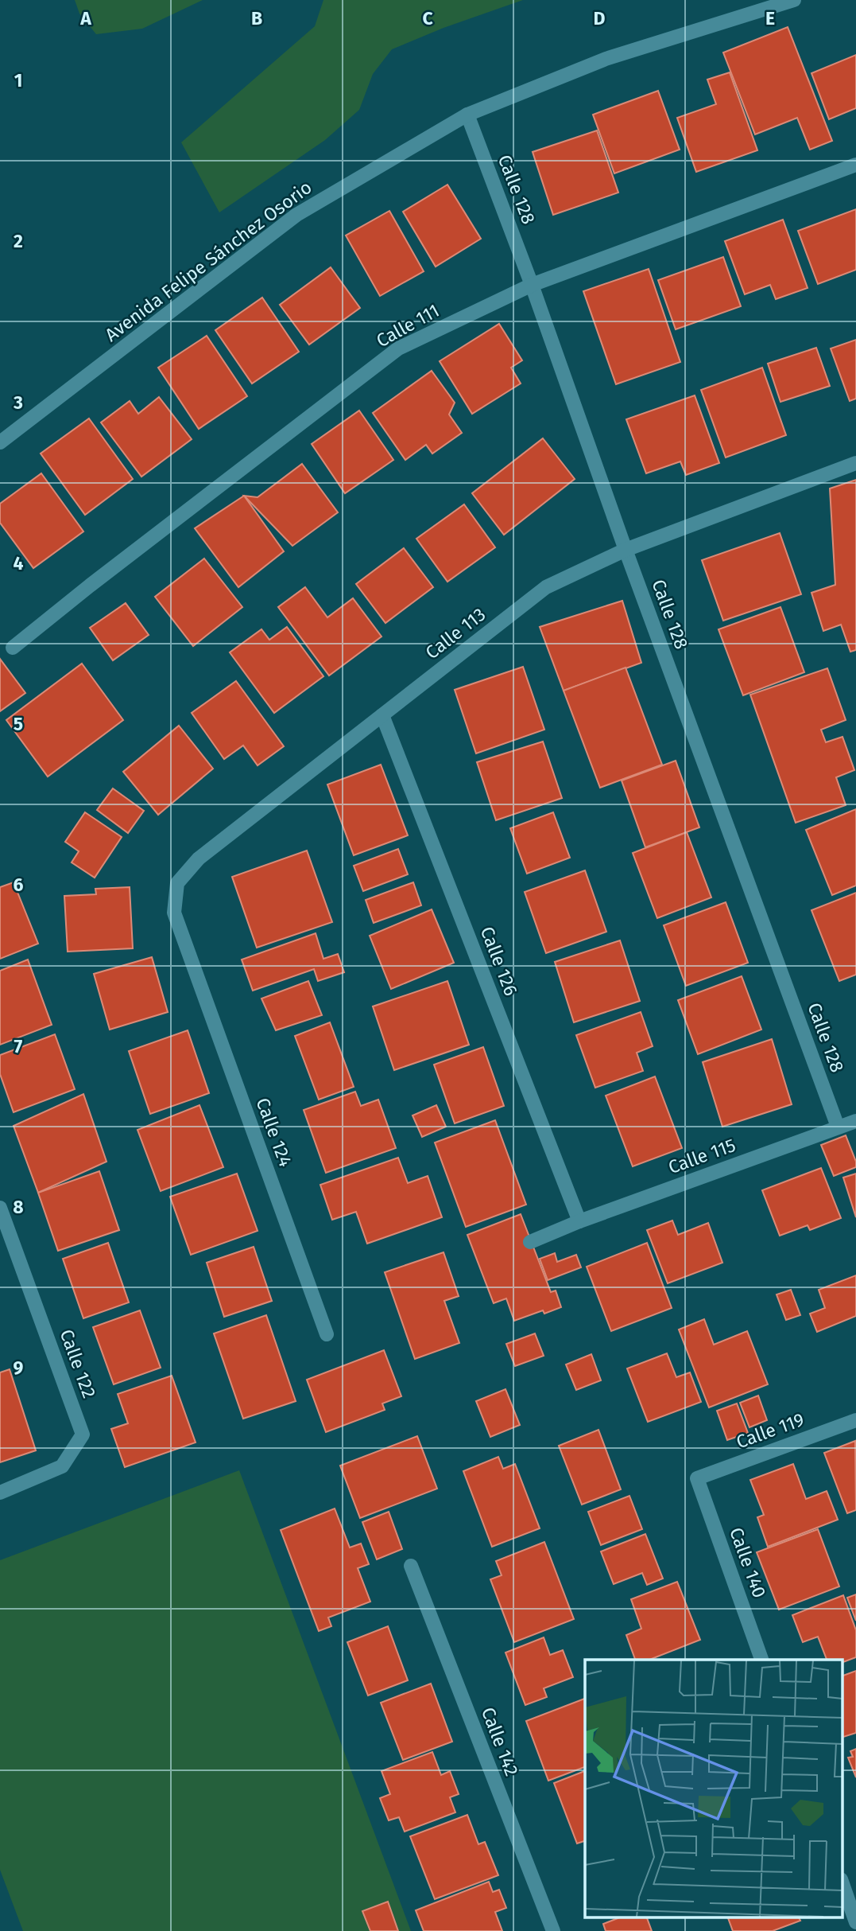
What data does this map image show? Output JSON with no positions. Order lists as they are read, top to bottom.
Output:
{
  "streets": {
    "street": [
      "Calle 128",
      "Avenida Felipe Sánchez Osorio",
      "Calle 111",
      "Calle 113",
      "Calle 126",
      "Calle 124",
      "Calle 115",
      "Calle 122",
      "Calle 119",
      "Calle 140",
      "Calle 142"
    ]
  },
  "crossings": [
    ["Calle 128", "Avenida Felipe Sánchez Osorio"],
    ["Calle 128", "Calle 111"],
    ["Calle 128", "Calle 113"],
    ["Calle 128", "Calle 115"],
    ["Calle 113", "Calle 126"],
    ["Calle 113", "Calle 124"],
    ["Calle 126", "Calle 115"],
    ["Calle 119", "Calle 140"]
  ],
  "grid": {
    "columns": [
      "A",
      "B",
      "C",
      "D",
      "E"
    ],
    "rows": [
      "1",
      "2",
      "3",
      "4",
      "5",
      "6",
      "7",
      "8",
      "9"
    ]
  }
}
